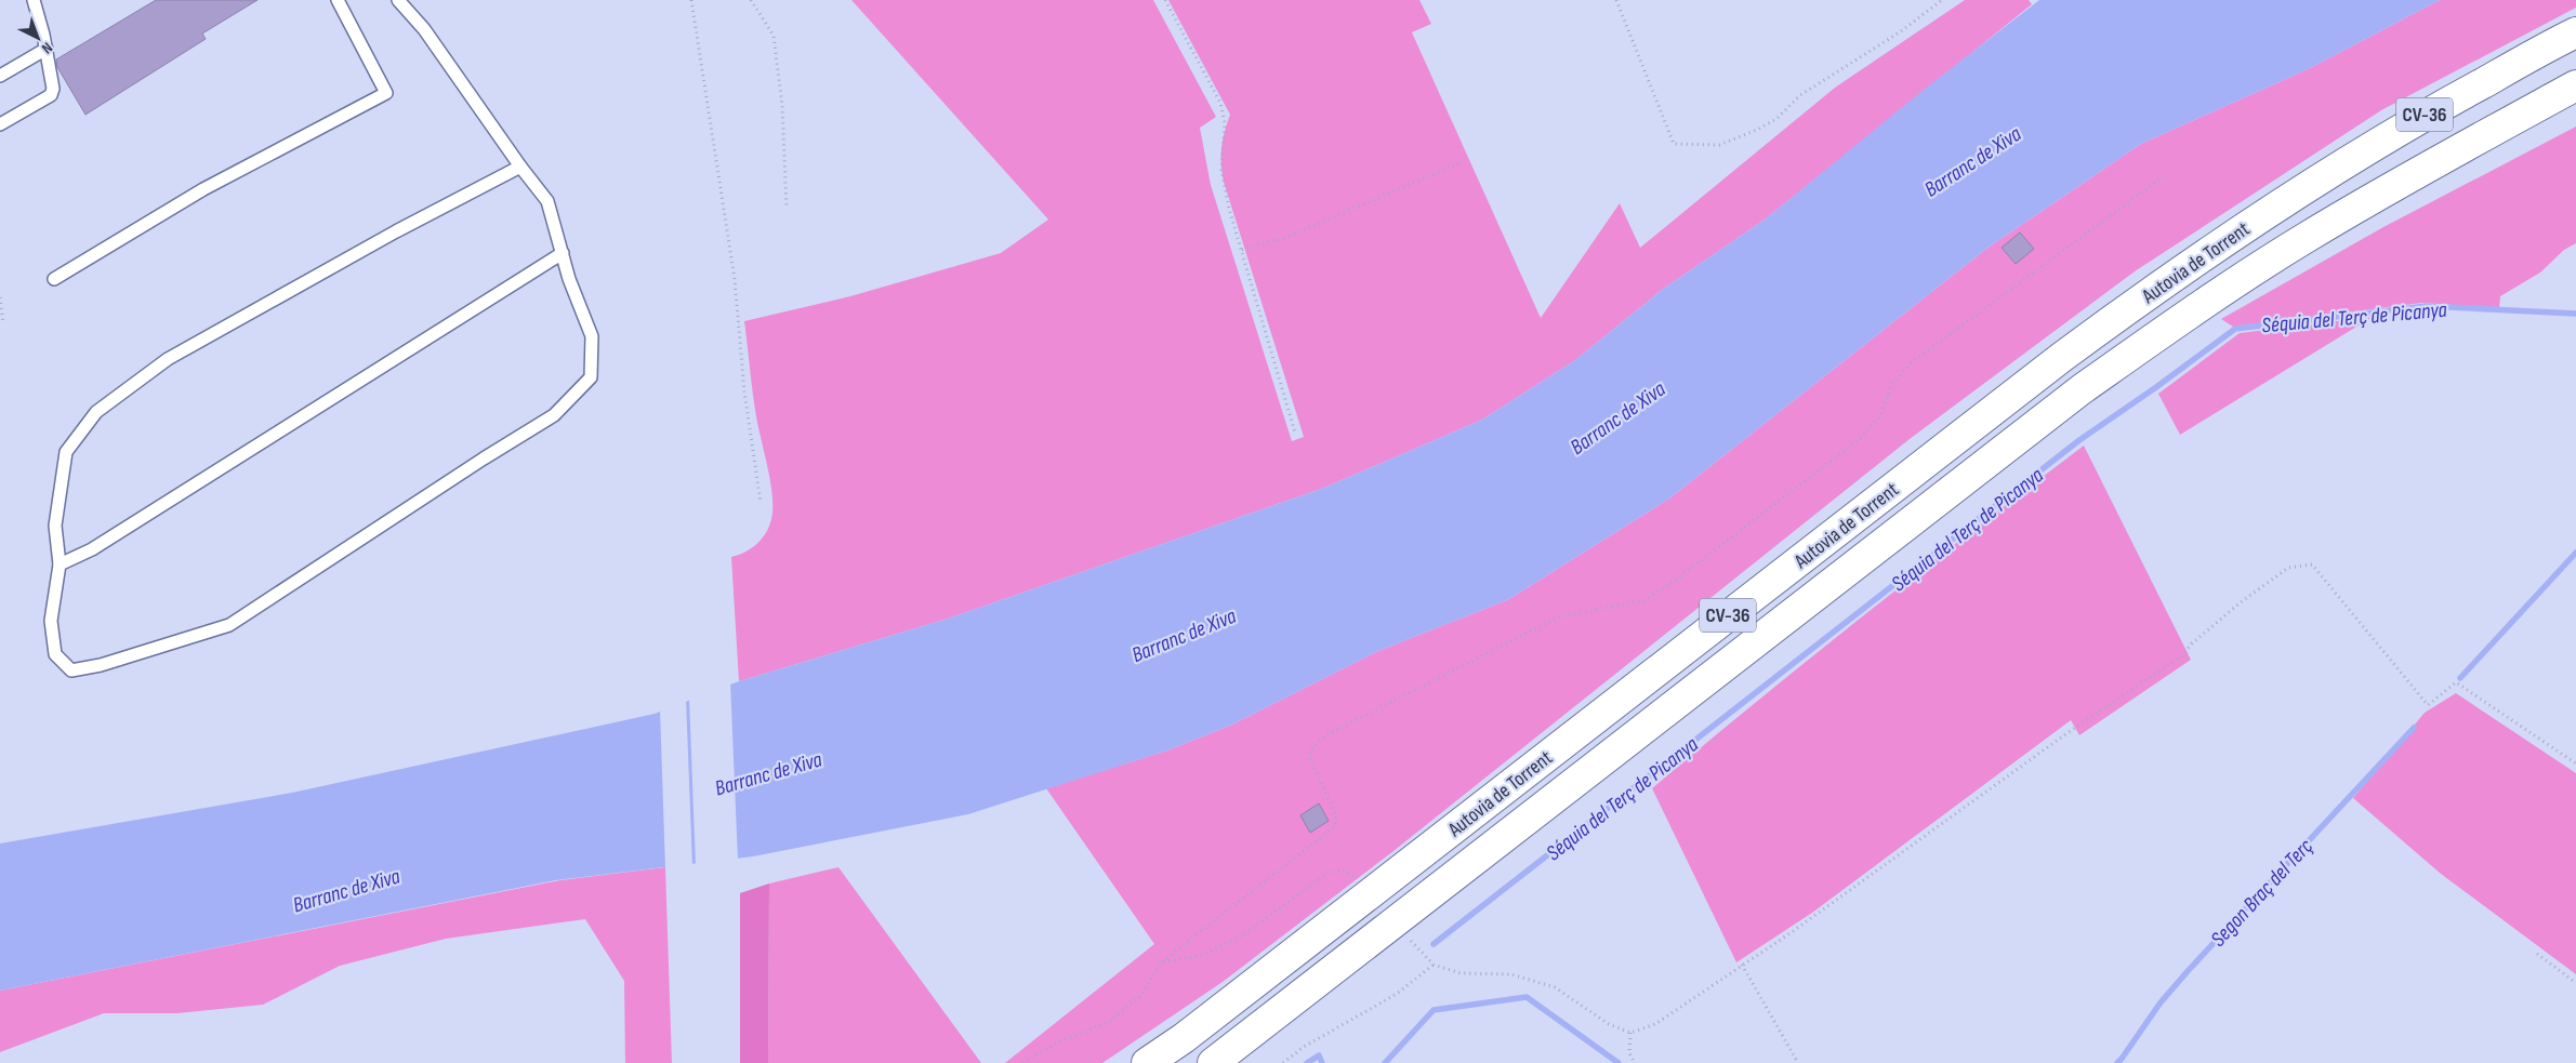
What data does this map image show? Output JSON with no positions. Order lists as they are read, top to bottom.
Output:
{
  "streets": {
    "highway": ["CV-36", "Autovia de Torrent"]
  },
  "water": ["Barranc de Xiva", "Séquia del Terç de Picanya", "Segon Braç del Terç"],
  "north": "bottom right"
}
